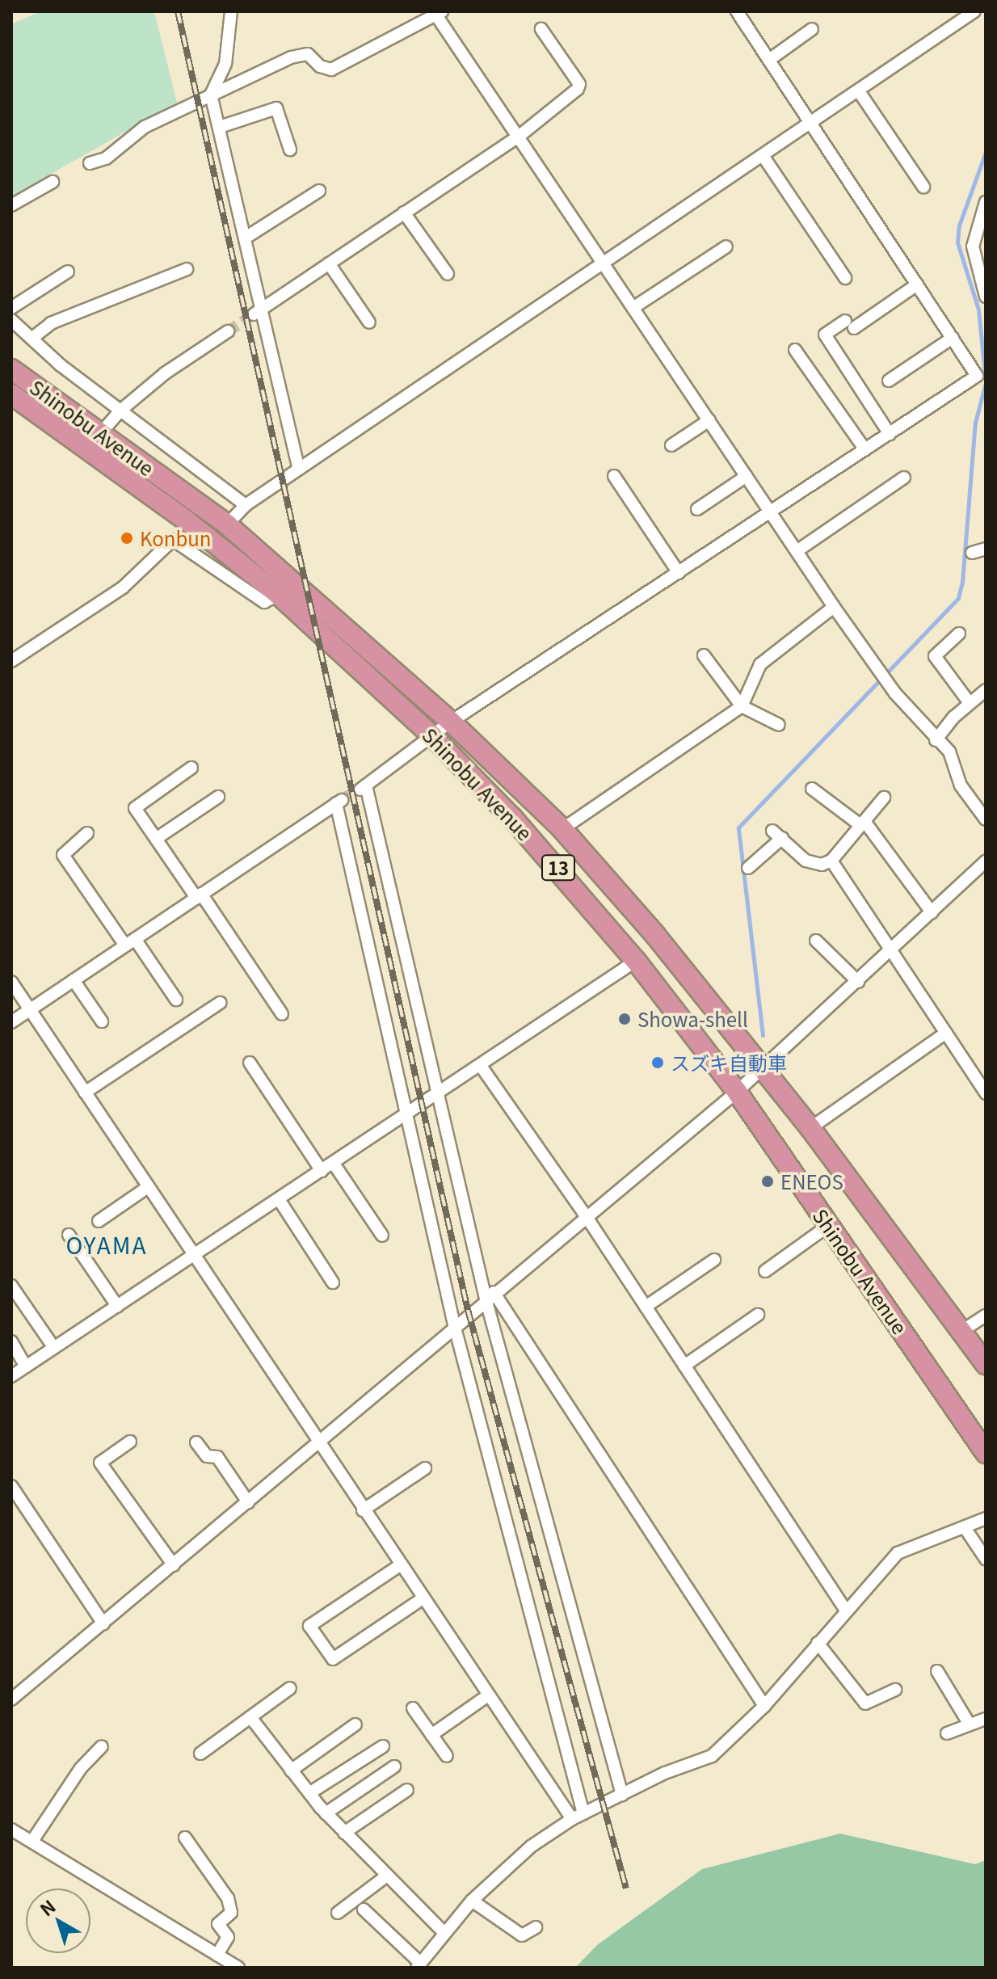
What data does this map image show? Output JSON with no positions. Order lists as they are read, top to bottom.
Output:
{
  "streets": {
    "highway": ["Shinobu Avenue", "13"]
  },
  "districts": ["OYAMA"],
  "places": [
    "Konbun",
    "Showa-shell",
    "スズキ自動車",
    "ENEOS"
  ],
  "north": "top left"
}
